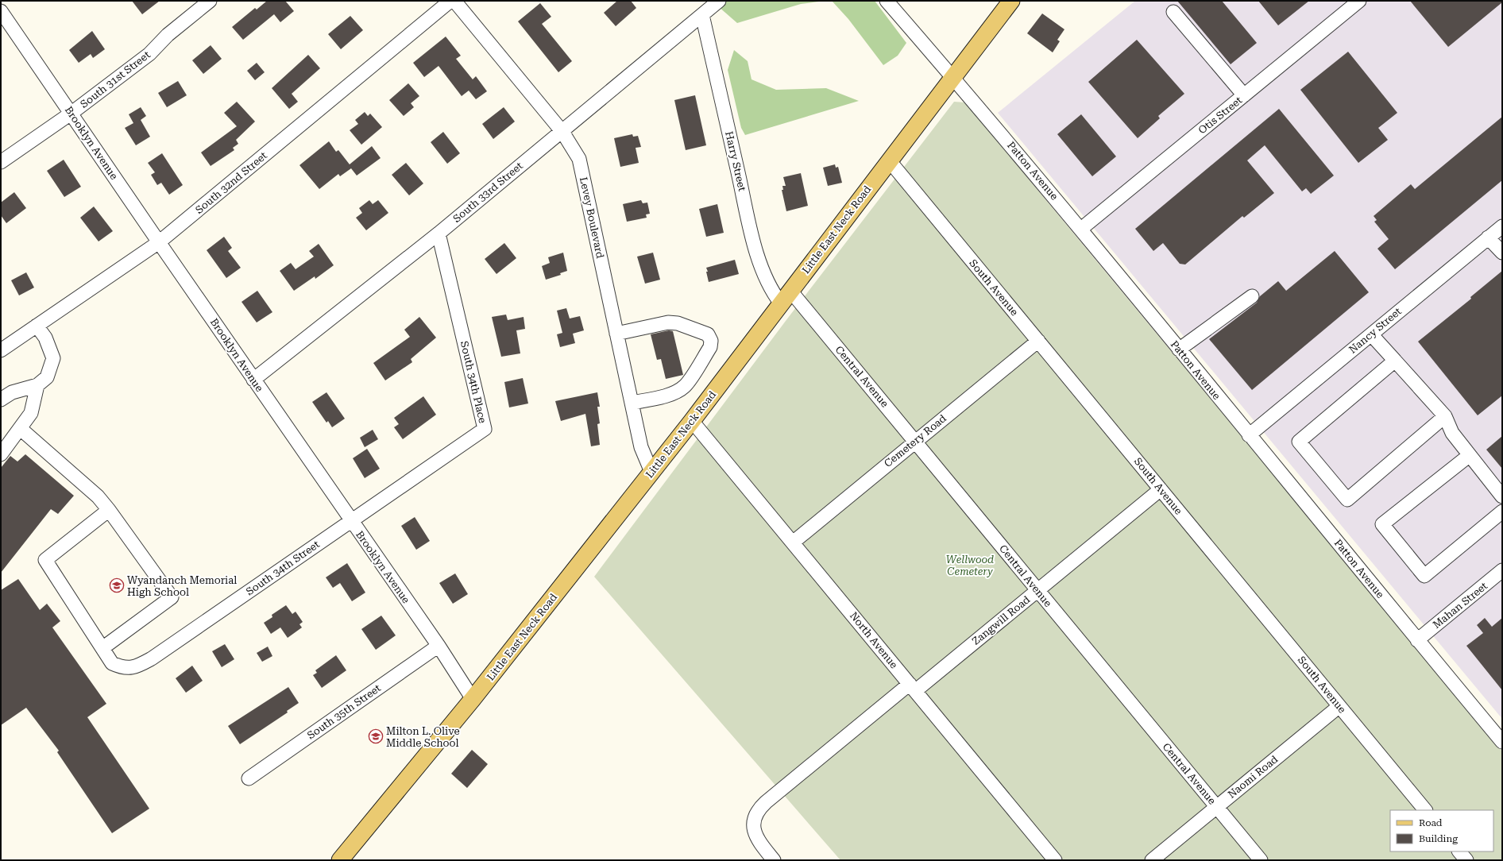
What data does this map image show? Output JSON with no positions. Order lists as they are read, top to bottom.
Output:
{
  "streets": {
    "main road": ["Little East Neck Road"],
    "street": [
      "South 31st Street",
      "Otis Street",
      "Brooklyn Avenue",
      "Harry Street",
      "Patton Avenue",
      "South 32nd Street",
      "South 33rd Street",
      "Levey Boulevard",
      "South Avenue",
      "Nancy Street",
      "Central Avenue",
      "South 34th Place",
      "Cemetery Road",
      "South 34th Street",
      "Mahan Street",
      "Zangwill Road",
      "North Avenue",
      "South 35th Street",
      "Naomi Road"
    ]
  },
  "crossings": [
    ["South 31st Street", "Brooklyn Avenue"],
    ["Otis Street", "Patton Avenue"],
    ["Brooklyn Avenue", "South 32nd Street"],
    ["Brooklyn Avenue", "South 33rd Street"],
    ["Brooklyn Avenue", "Little East Neck Road"],
    ["Brooklyn Avenue", "South 34th Place"],
    ["Brooklyn Avenue", "South 34th Street"],
    ["Brooklyn Avenue", "South 35th Street"],
    ["Harry Street", "South 33rd Street"],
    ["Harry Street", "Little East Neck Road"],
    ["Harry Street", "Central Avenue"],
    ["Patton Avenue", "Little East Neck Road"],
    ["Patton Avenue", "Nancy Street"],
    ["Patton Avenue", "Mahan Street"],
    ["South 33rd Street", "Levey Boulevard"],
    ["South 33rd Street", "South 34th Place"],
    ["Levey Boulevard", "Little East Neck Road"],
    ["Little East Neck Road", "South Avenue"],
    ["Little East Neck Road", "Central Avenue"],
    ["Little East Neck Road", "North Avenue"],
    ["South Avenue", "Cemetery Road"],
    ["South Avenue", "Zangwill Road"],
    ["South Avenue", "Naomi Road"],
    ["Central Avenue", "Cemetery Road"],
    ["Central Avenue", "Zangwill Road"],
    ["Central Avenue", "Naomi Road"],
    ["South 34th Place", "South 34th Street"],
    ["Cemetery Road", "North Avenue"],
    ["Zangwill Road", "North Avenue"]
  ],
  "parks": ["Wellwood Cemetery"],
  "places": {
    "school or university": ["Wyandanch Memorial High School", "Milton L. Olive Middle School"]
  },
  "legend": ["Road", "Building"]
}
